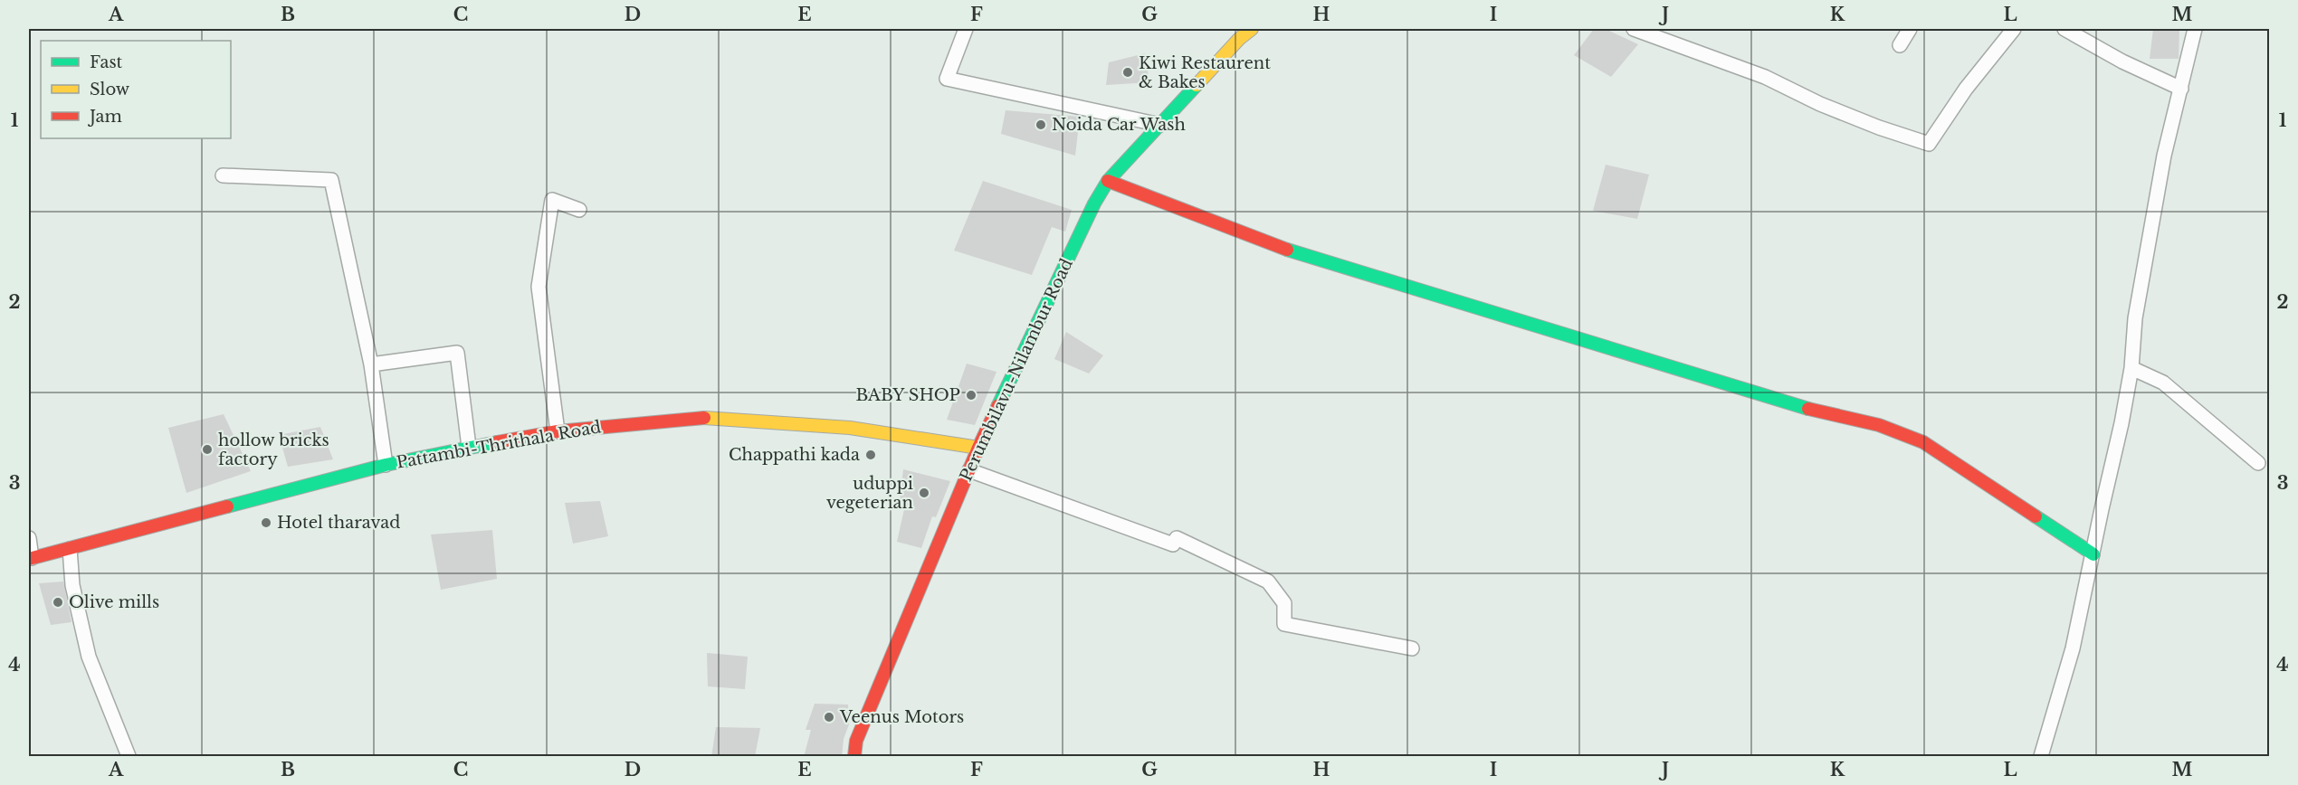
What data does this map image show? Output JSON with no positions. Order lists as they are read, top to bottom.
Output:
{
  "streets": {
    "main road": ["Perumbilavu-Nilambur Road", "Pattambi-Thrithala Road"]
  },
  "crossings": [
    ["Perumbilavu-Nilambur Road", "Pattambi-Thrithala Road"]
  ],
  "places": [
    "Kiwi Restaurent & Bakes",
    "Noida Car Wash",
    "BABY SHOP",
    "hollow bricks factory",
    "Chappathi kada",
    "uduppi vegeterian",
    "Hotel tharavad",
    "Olive mills",
    "Veenus Motors"
  ],
  "legend": ["Fast", "Slow", "Jam"],
  "grid": {
    "columns": [
      "A",
      "B",
      "C",
      "D",
      "E",
      "F",
      "G",
      "H",
      "I",
      "J",
      "K",
      "L",
      "M"
    ],
    "rows": [
      "1",
      "2",
      "3",
      "4"
    ]
  }
}
